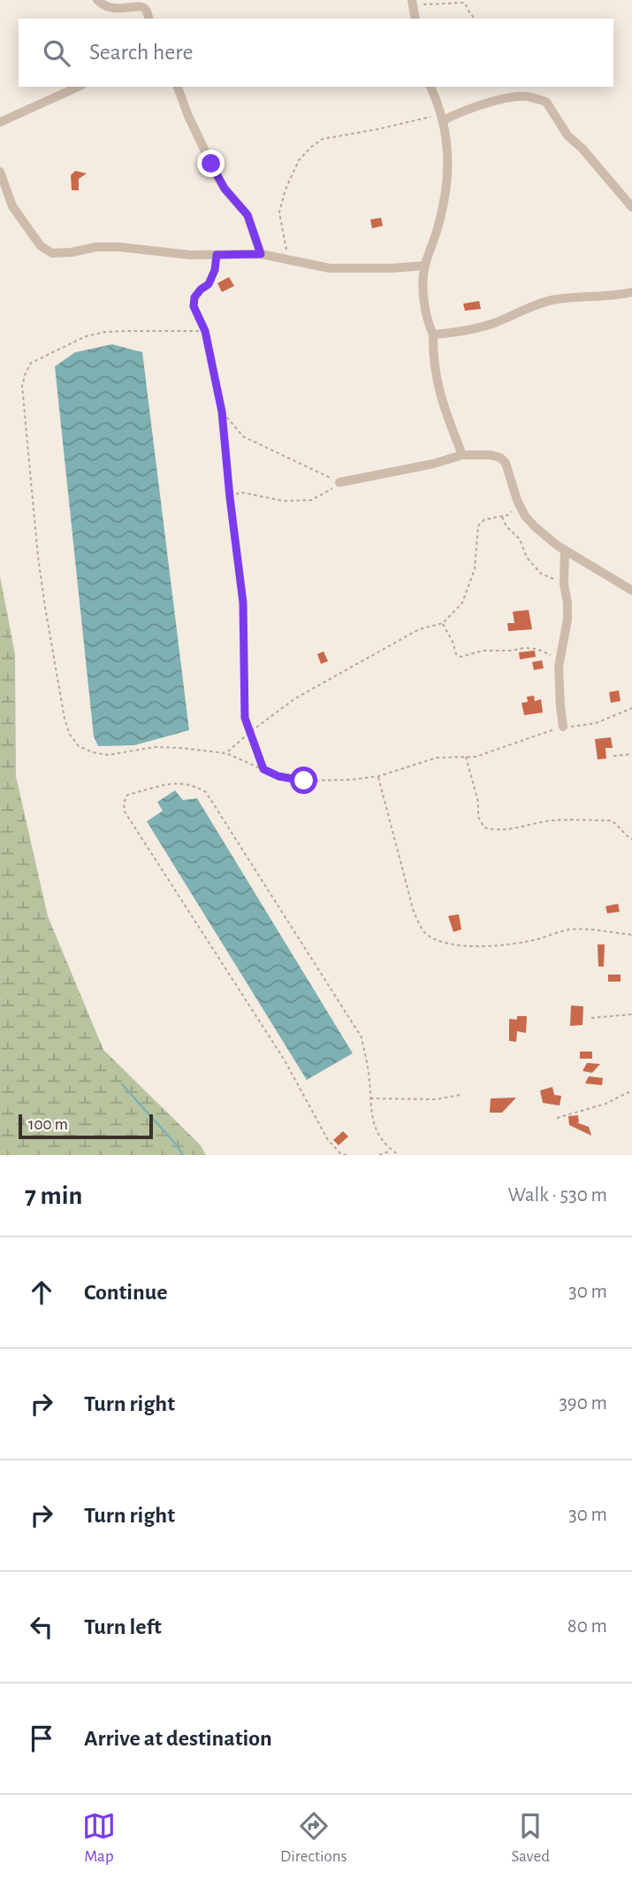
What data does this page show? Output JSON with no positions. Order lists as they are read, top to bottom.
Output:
{
  "scale_bar": "100 m",
  "page": {
    "search": "Search here",
    "scale": "100 m",
    "heading": ["7 min", "Walk · 530 m"],
    "list": [
      ["Continue", "30 m"],
      ["Turn right", "390 m"],
      ["Turn right", "30 m"],
      ["Turn left", "80 m"],
      "Arrive at destination"
    ],
    "nav": ["Map", "Directions", "Saved"]
  }
}
